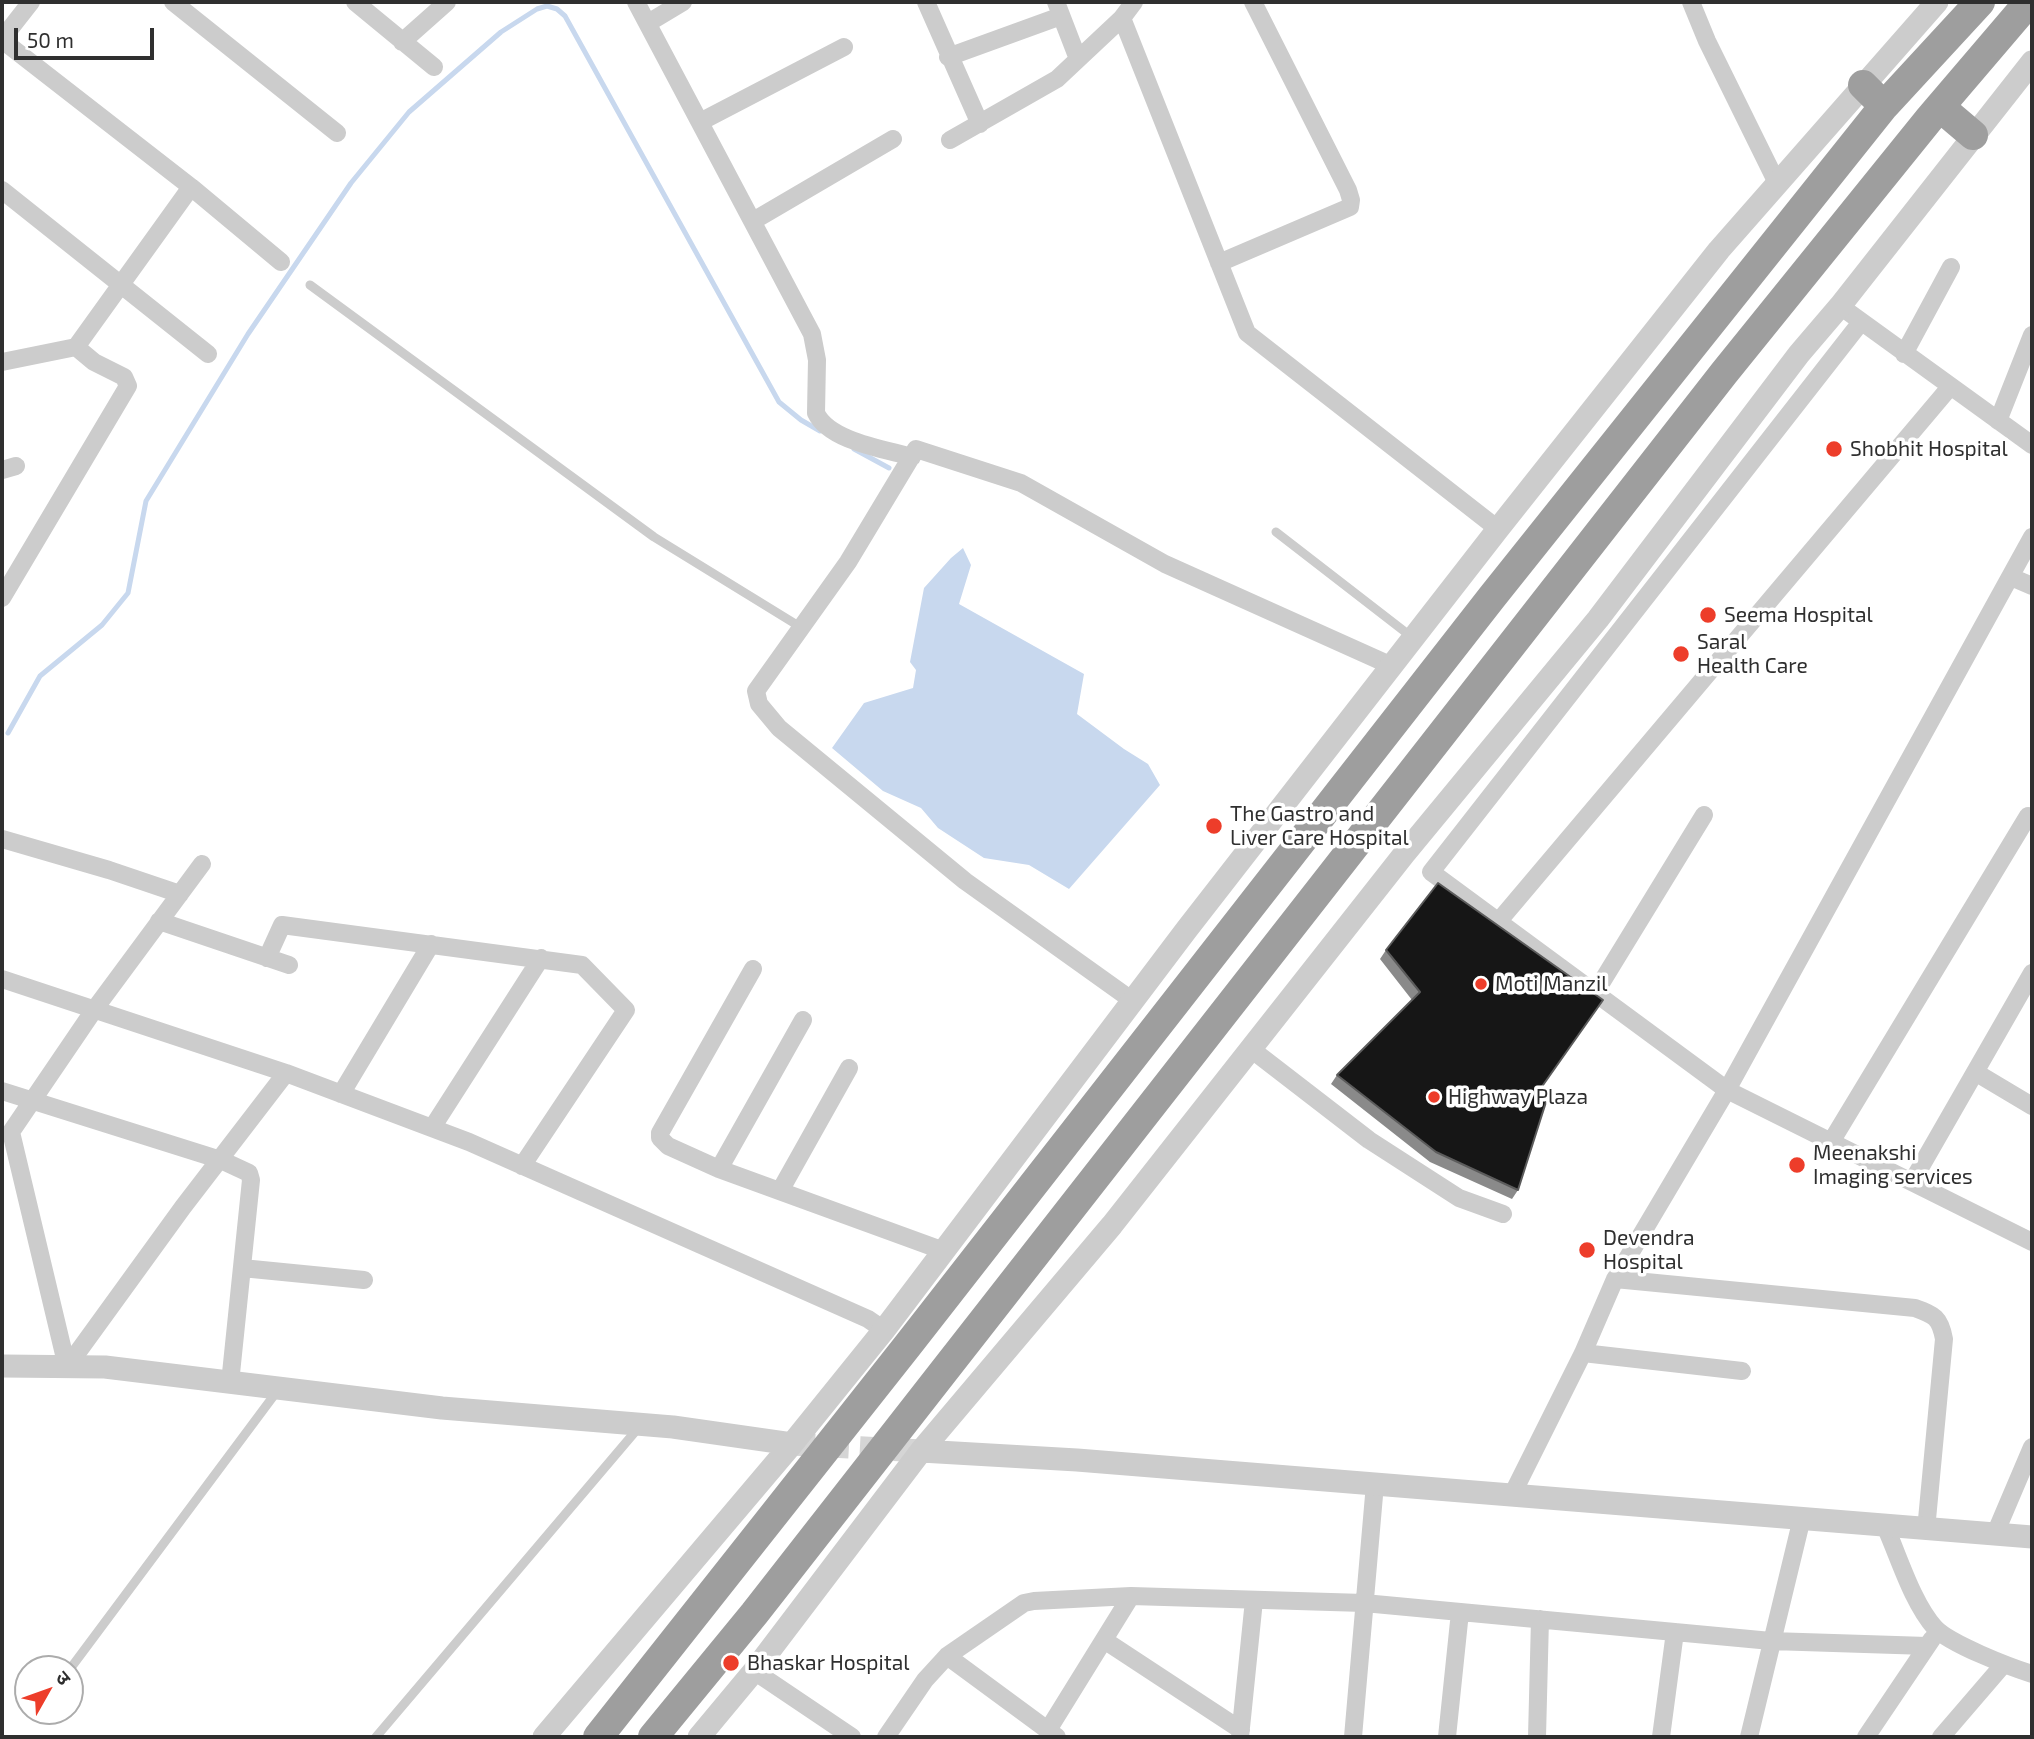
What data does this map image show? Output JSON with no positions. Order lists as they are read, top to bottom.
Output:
{
  "places": [
    "Shobhit Hospital",
    "Seema Hospital",
    "Saral Health Care",
    "The Gastro and Liver Care Hospital",
    "Moti Manzil",
    "Highway Plaza",
    "Meenakshi Imaging services",
    "Devendra Hospital",
    "Bhaskar Hospital"
  ],
  "scale_bar": "50 m",
  "north": "top right"
}
